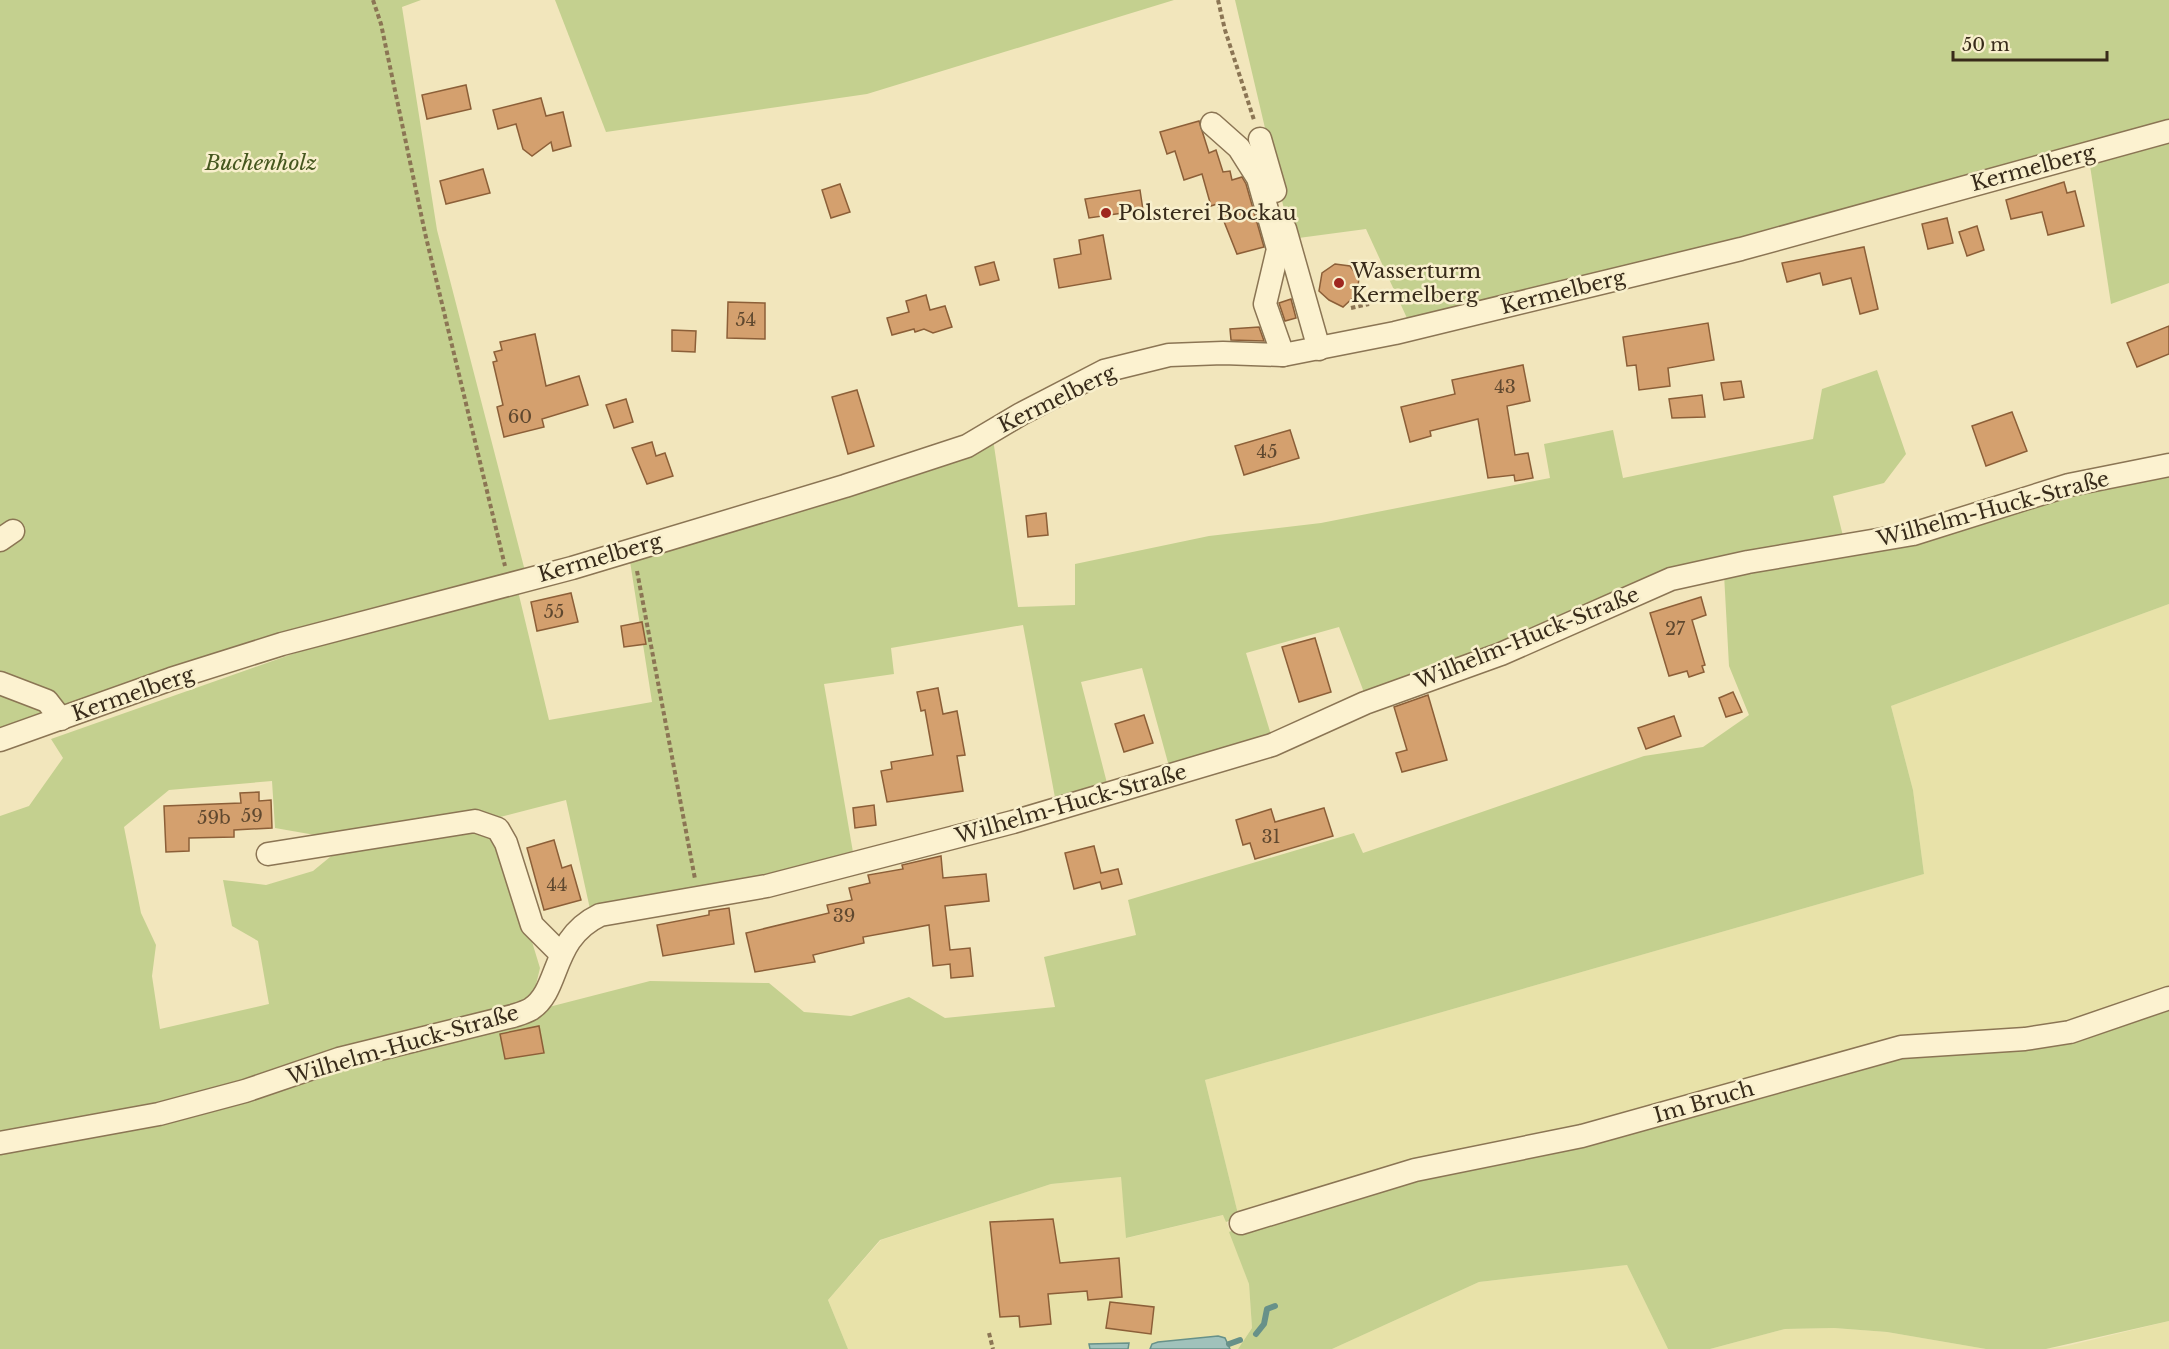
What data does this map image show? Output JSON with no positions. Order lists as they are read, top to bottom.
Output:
{
  "streets": {
    "street": ["Kermelberg", "Wilhelm-Huck-Straße", "Im Bruch"]
  },
  "parks": ["Buchenholz"],
  "places": ["Polsterei Bockau", "Wasserturm Kermelberg"],
  "house_numbers": [
    "54",
    "43",
    "60",
    "45",
    "55",
    "27",
    "59",
    "59b",
    "31",
    "44",
    "39"
  ],
  "scale_bar": "50 m"
}
